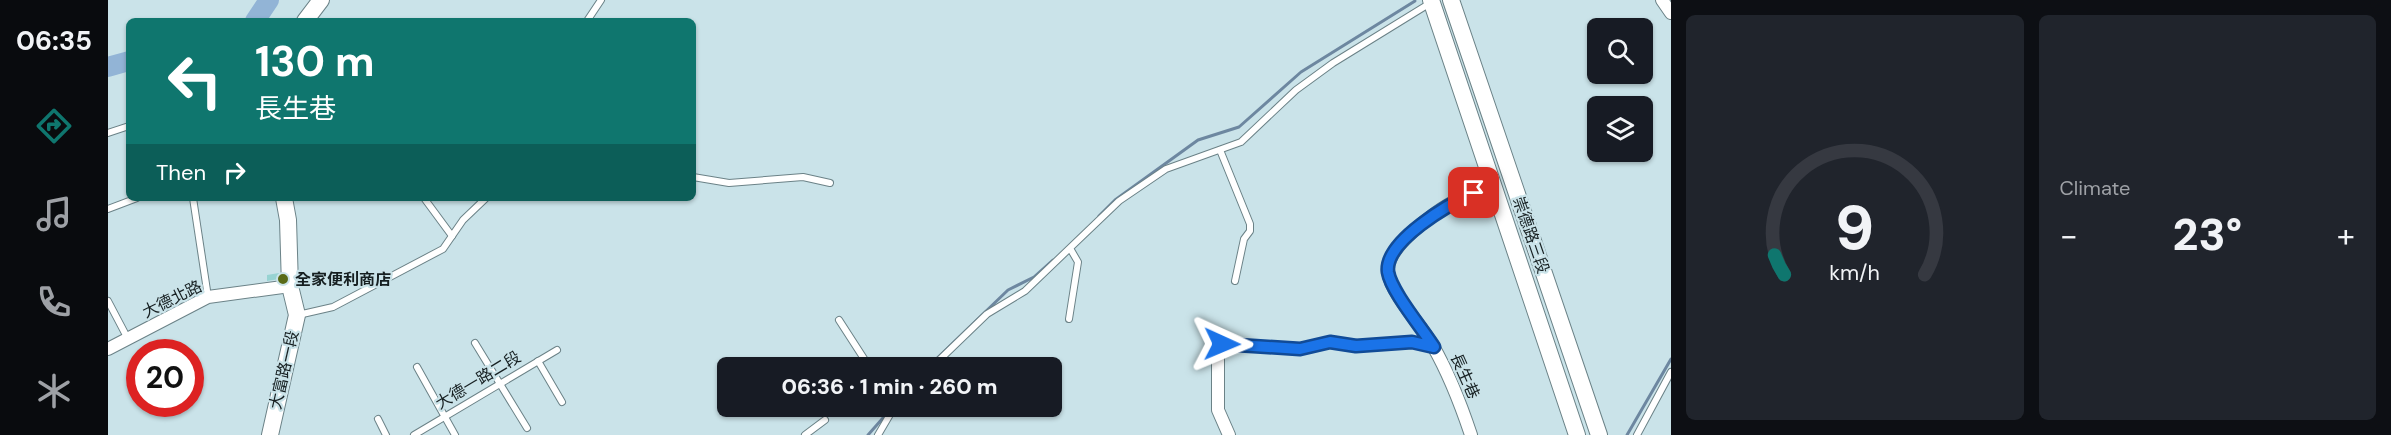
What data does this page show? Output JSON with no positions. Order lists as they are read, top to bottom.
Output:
{
  "streets": {
    "main road": ["崇德路三段", "大富路一段"],
    "street": ["大德北路", "長生巷"],
    "lane": ["大德一路二段"]
  },
  "crossings": [
    ["崇德路三段", "長生巷"],
    ["大德北路", "大富路一段"]
  ],
  "places": ["全家便利商店"],
  "page": {
    "tabs": "06:35",
    "tile": "Climate",
    "turn": ["130 m", "長生巷"],
    "then": "Then",
    "heat": ["−", "23°", "+"],
    "limit": "20",
    "trip": "06:36 · 1 min · 260 m",
    "gauge": ["9", "km/h"]
  }
}
